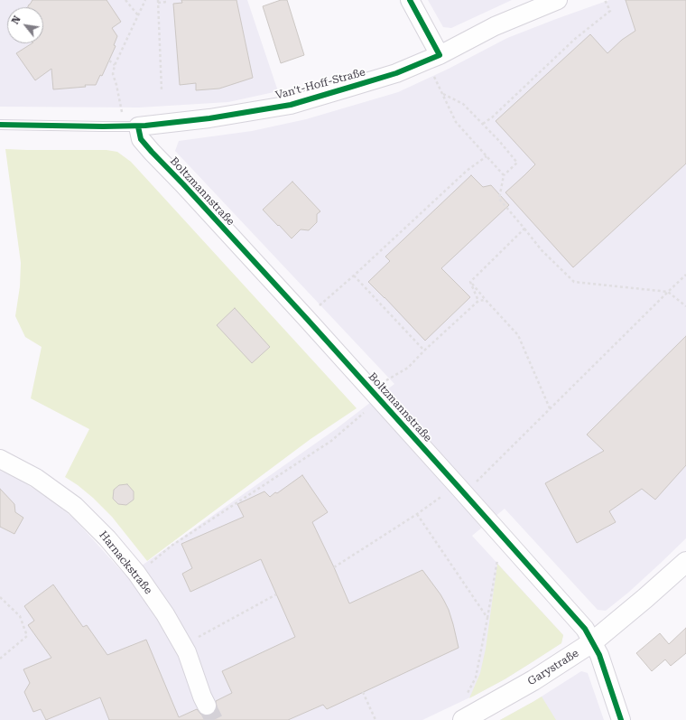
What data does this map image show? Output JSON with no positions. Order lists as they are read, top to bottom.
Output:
{
  "streets": {
    "street": [
      "Van't-Hoff-Straße",
      "Boltzmannstraße",
      "Harnackstraße",
      "Garystraße"
    ]
  },
  "crossings": [
    ["Van't-Hoff-Straße", "Boltzmannstraße"],
    ["Boltzmannstraße", "Garystraße"]
  ],
  "north": "top left"
}
